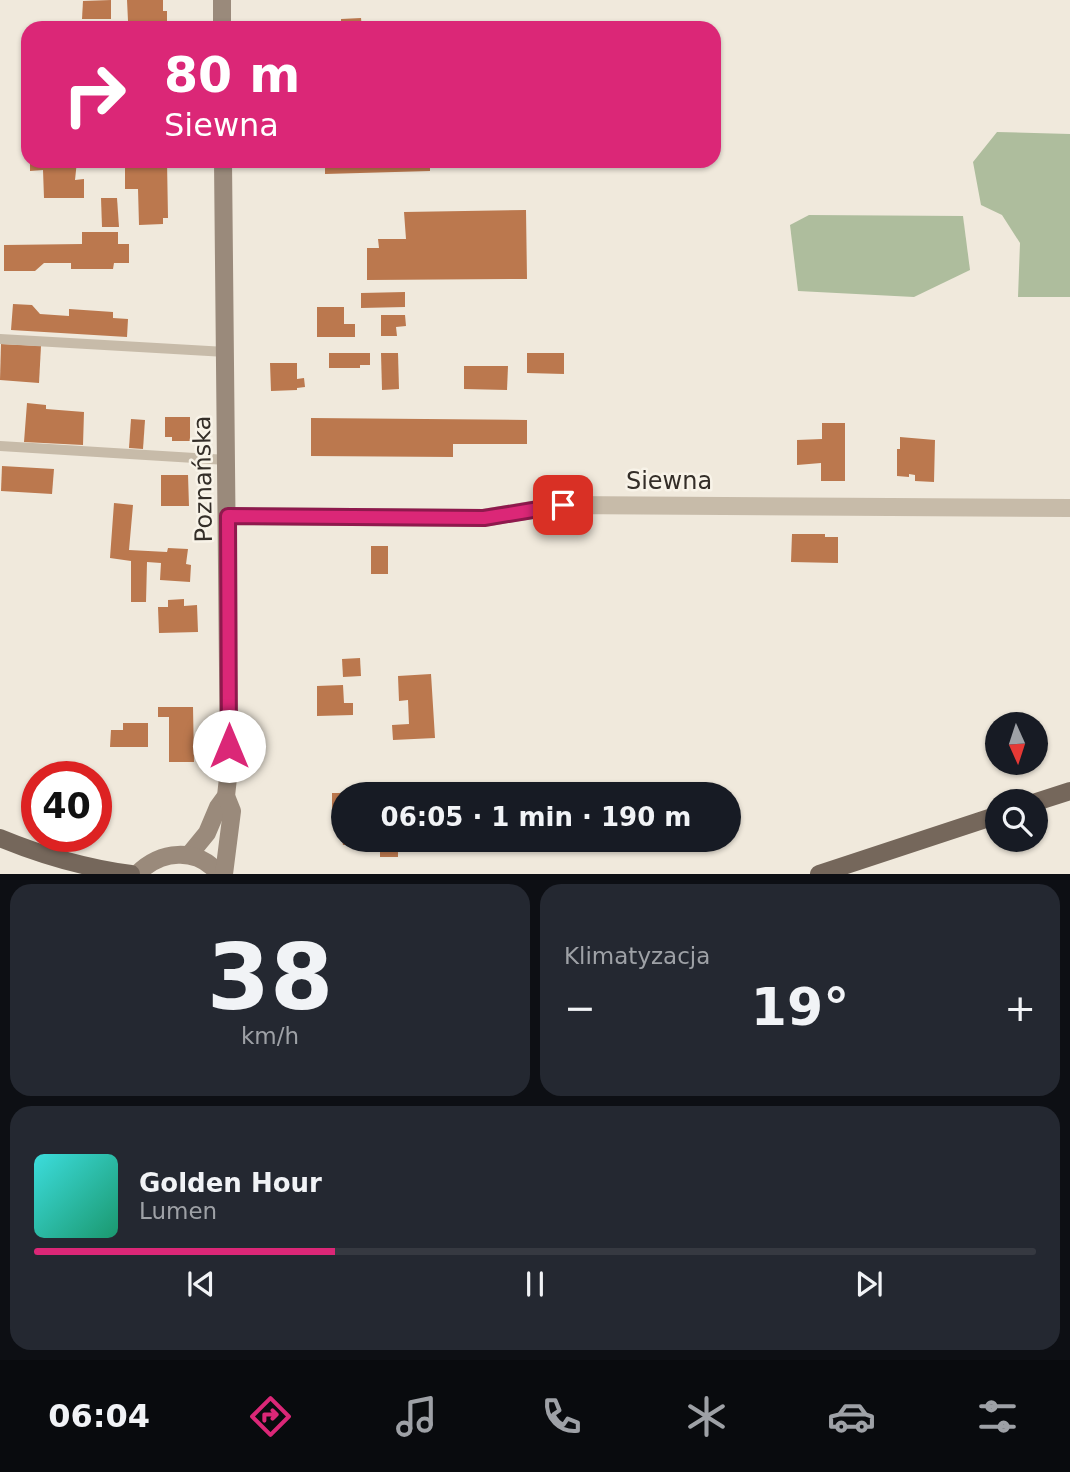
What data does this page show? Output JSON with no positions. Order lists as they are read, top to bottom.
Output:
{
  "streets": {
    "street": ["Poznańska", "Siewna"]
  },
  "crossings": [
    ["Poznańska", "Siewna"]
  ],
  "north": "bottom",
  "page": {
    "turn": ["80 m", "Siewna"],
    "limit": "40",
    "trip": "06:05 · 1 min · 190 m",
    "tile": [
      ["38", "km/h"],
      "Klimatyzacja"
    ],
    "heat": ["−", "19°", "+"],
    "song": ["Golden Hour", "Lumen"],
    "tabs": "06:04"
  }
}
